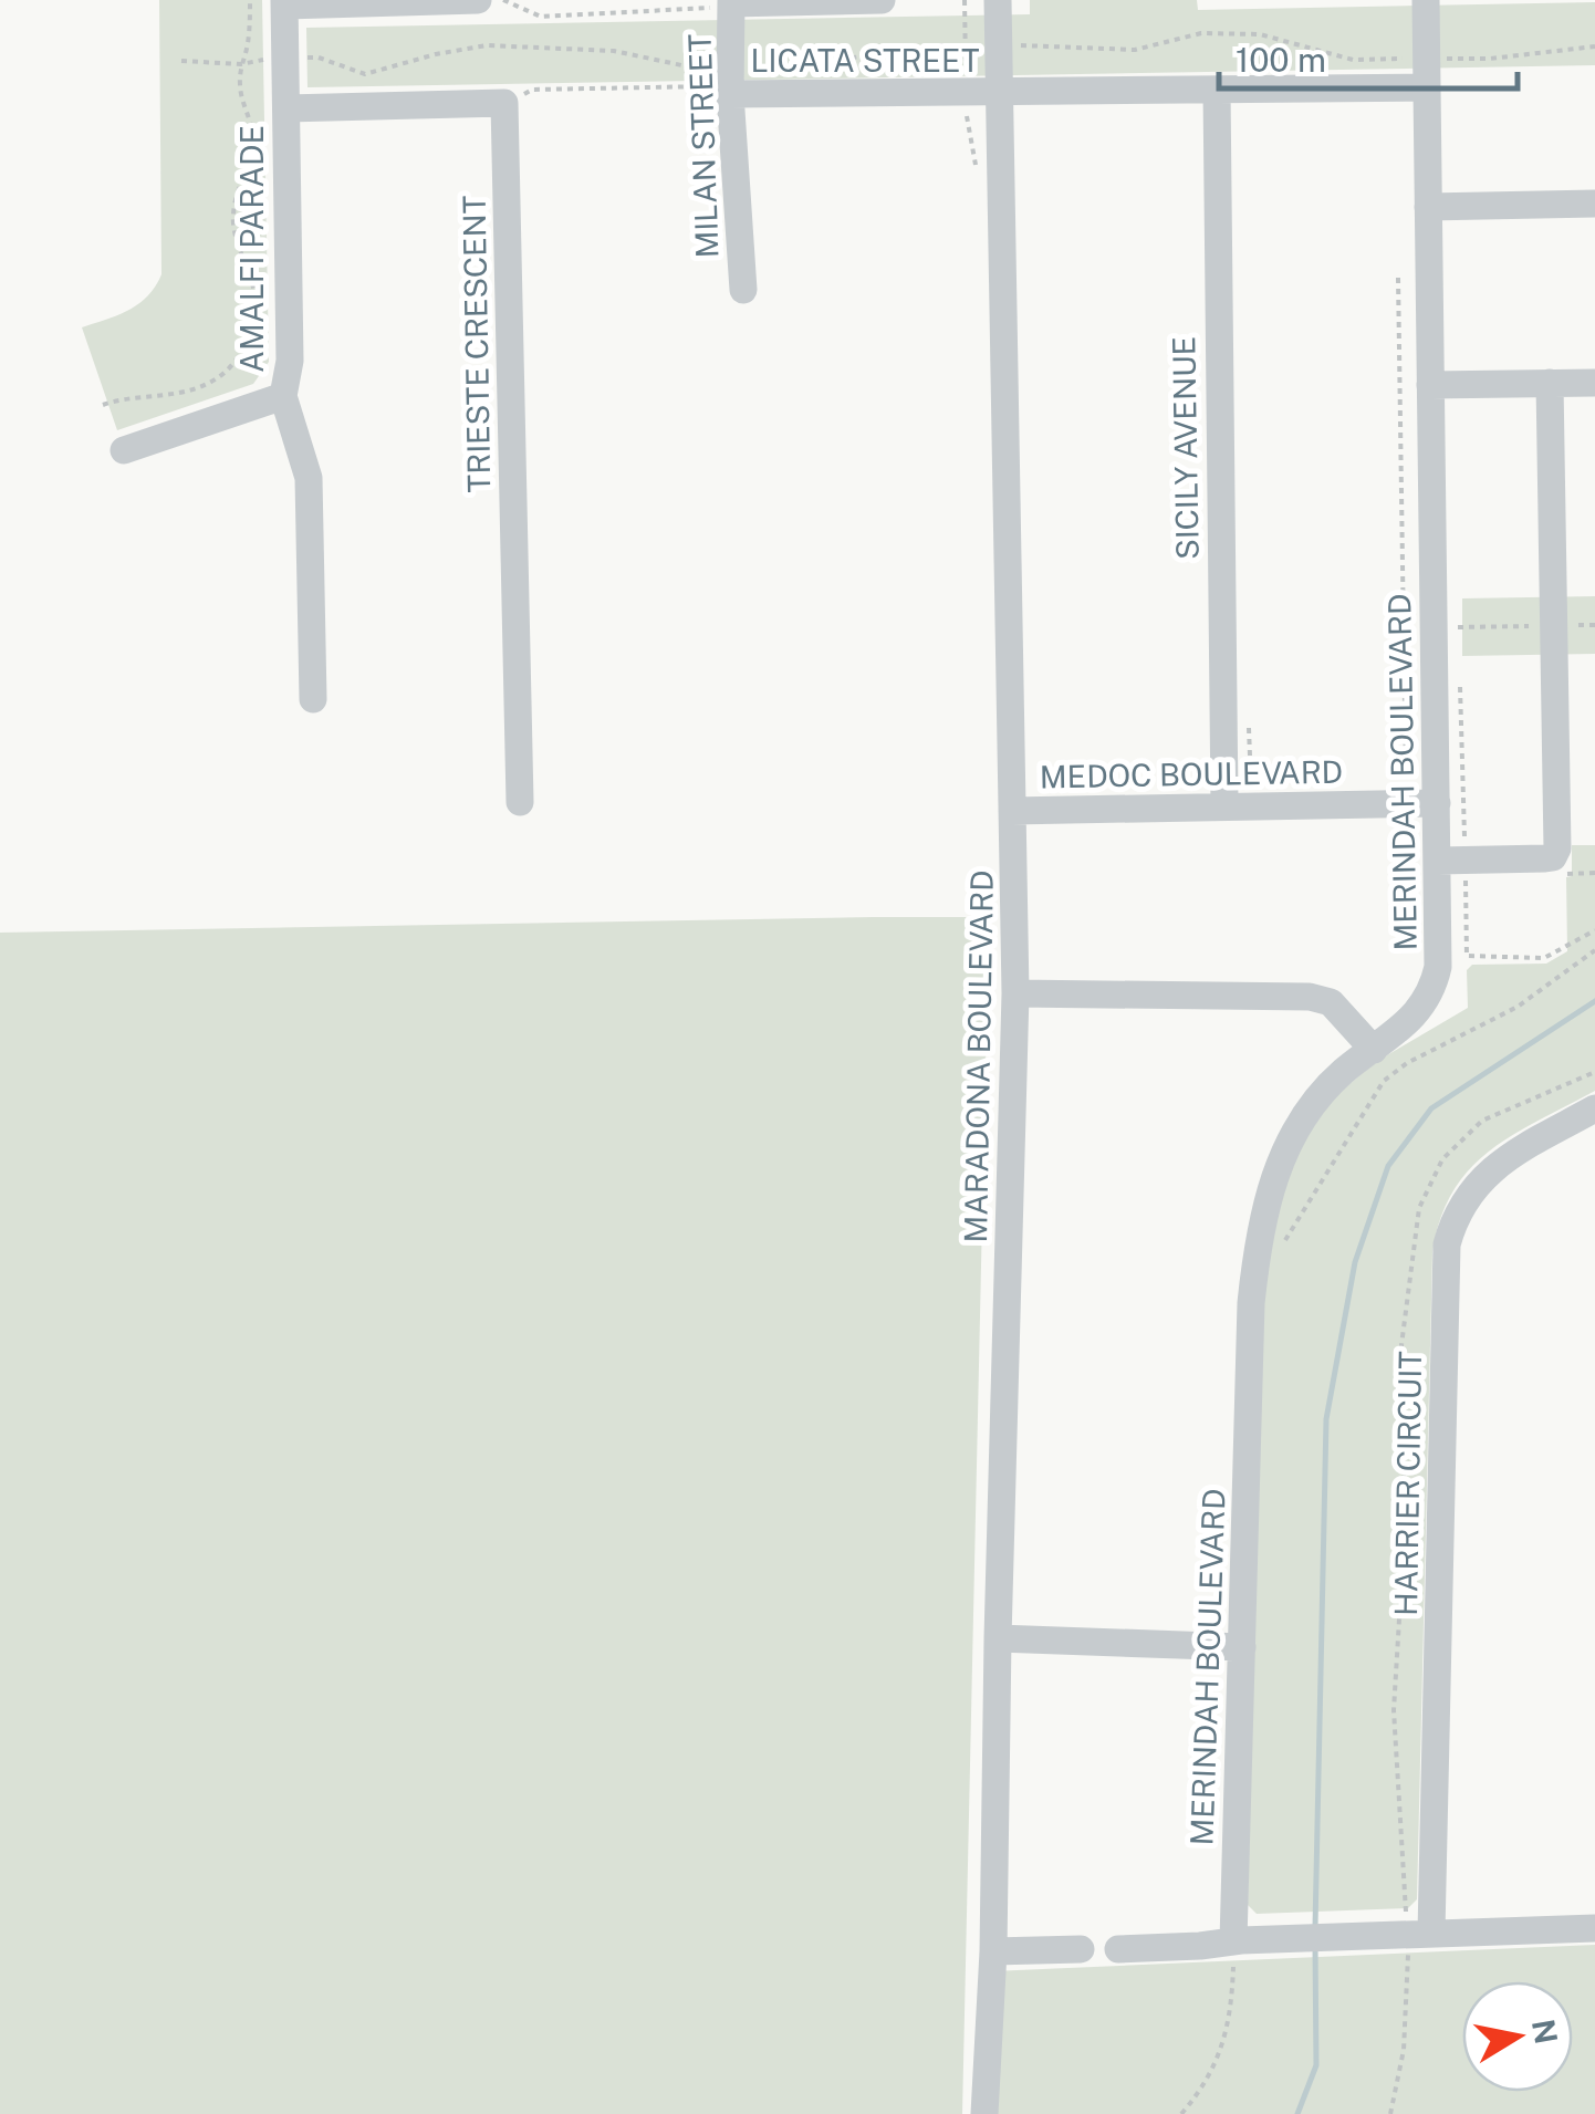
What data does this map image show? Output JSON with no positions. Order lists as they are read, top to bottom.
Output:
{
  "streets": {
    "street": [
      "LICATA STREET",
      "MILAN STREET",
      "AMALFI PARADE",
      "TRIESTE CRESCENT",
      "SICILY AVENUE",
      "MERINDAH BOULEVARD",
      "MEDOC BOULEVARD",
      "MARADONA BOULEVARD",
      "HARRIER CIRCUIT"
    ]
  },
  "crossings": [
    ["LICATA STREET", "MILAN STREET"],
    ["LICATA STREET", "SICILY AVENUE"],
    ["LICATA STREET", "MERINDAH BOULEVARD"],
    ["LICATA STREET", "MARADONA BOULEVARD"],
    ["SICILY AVENUE", "MEDOC BOULEVARD"],
    ["MERINDAH BOULEVARD", "MEDOC BOULEVARD"],
    ["MEDOC BOULEVARD", "MARADONA BOULEVARD"]
  ],
  "scale_bar": "100 m",
  "north": "right"
}
